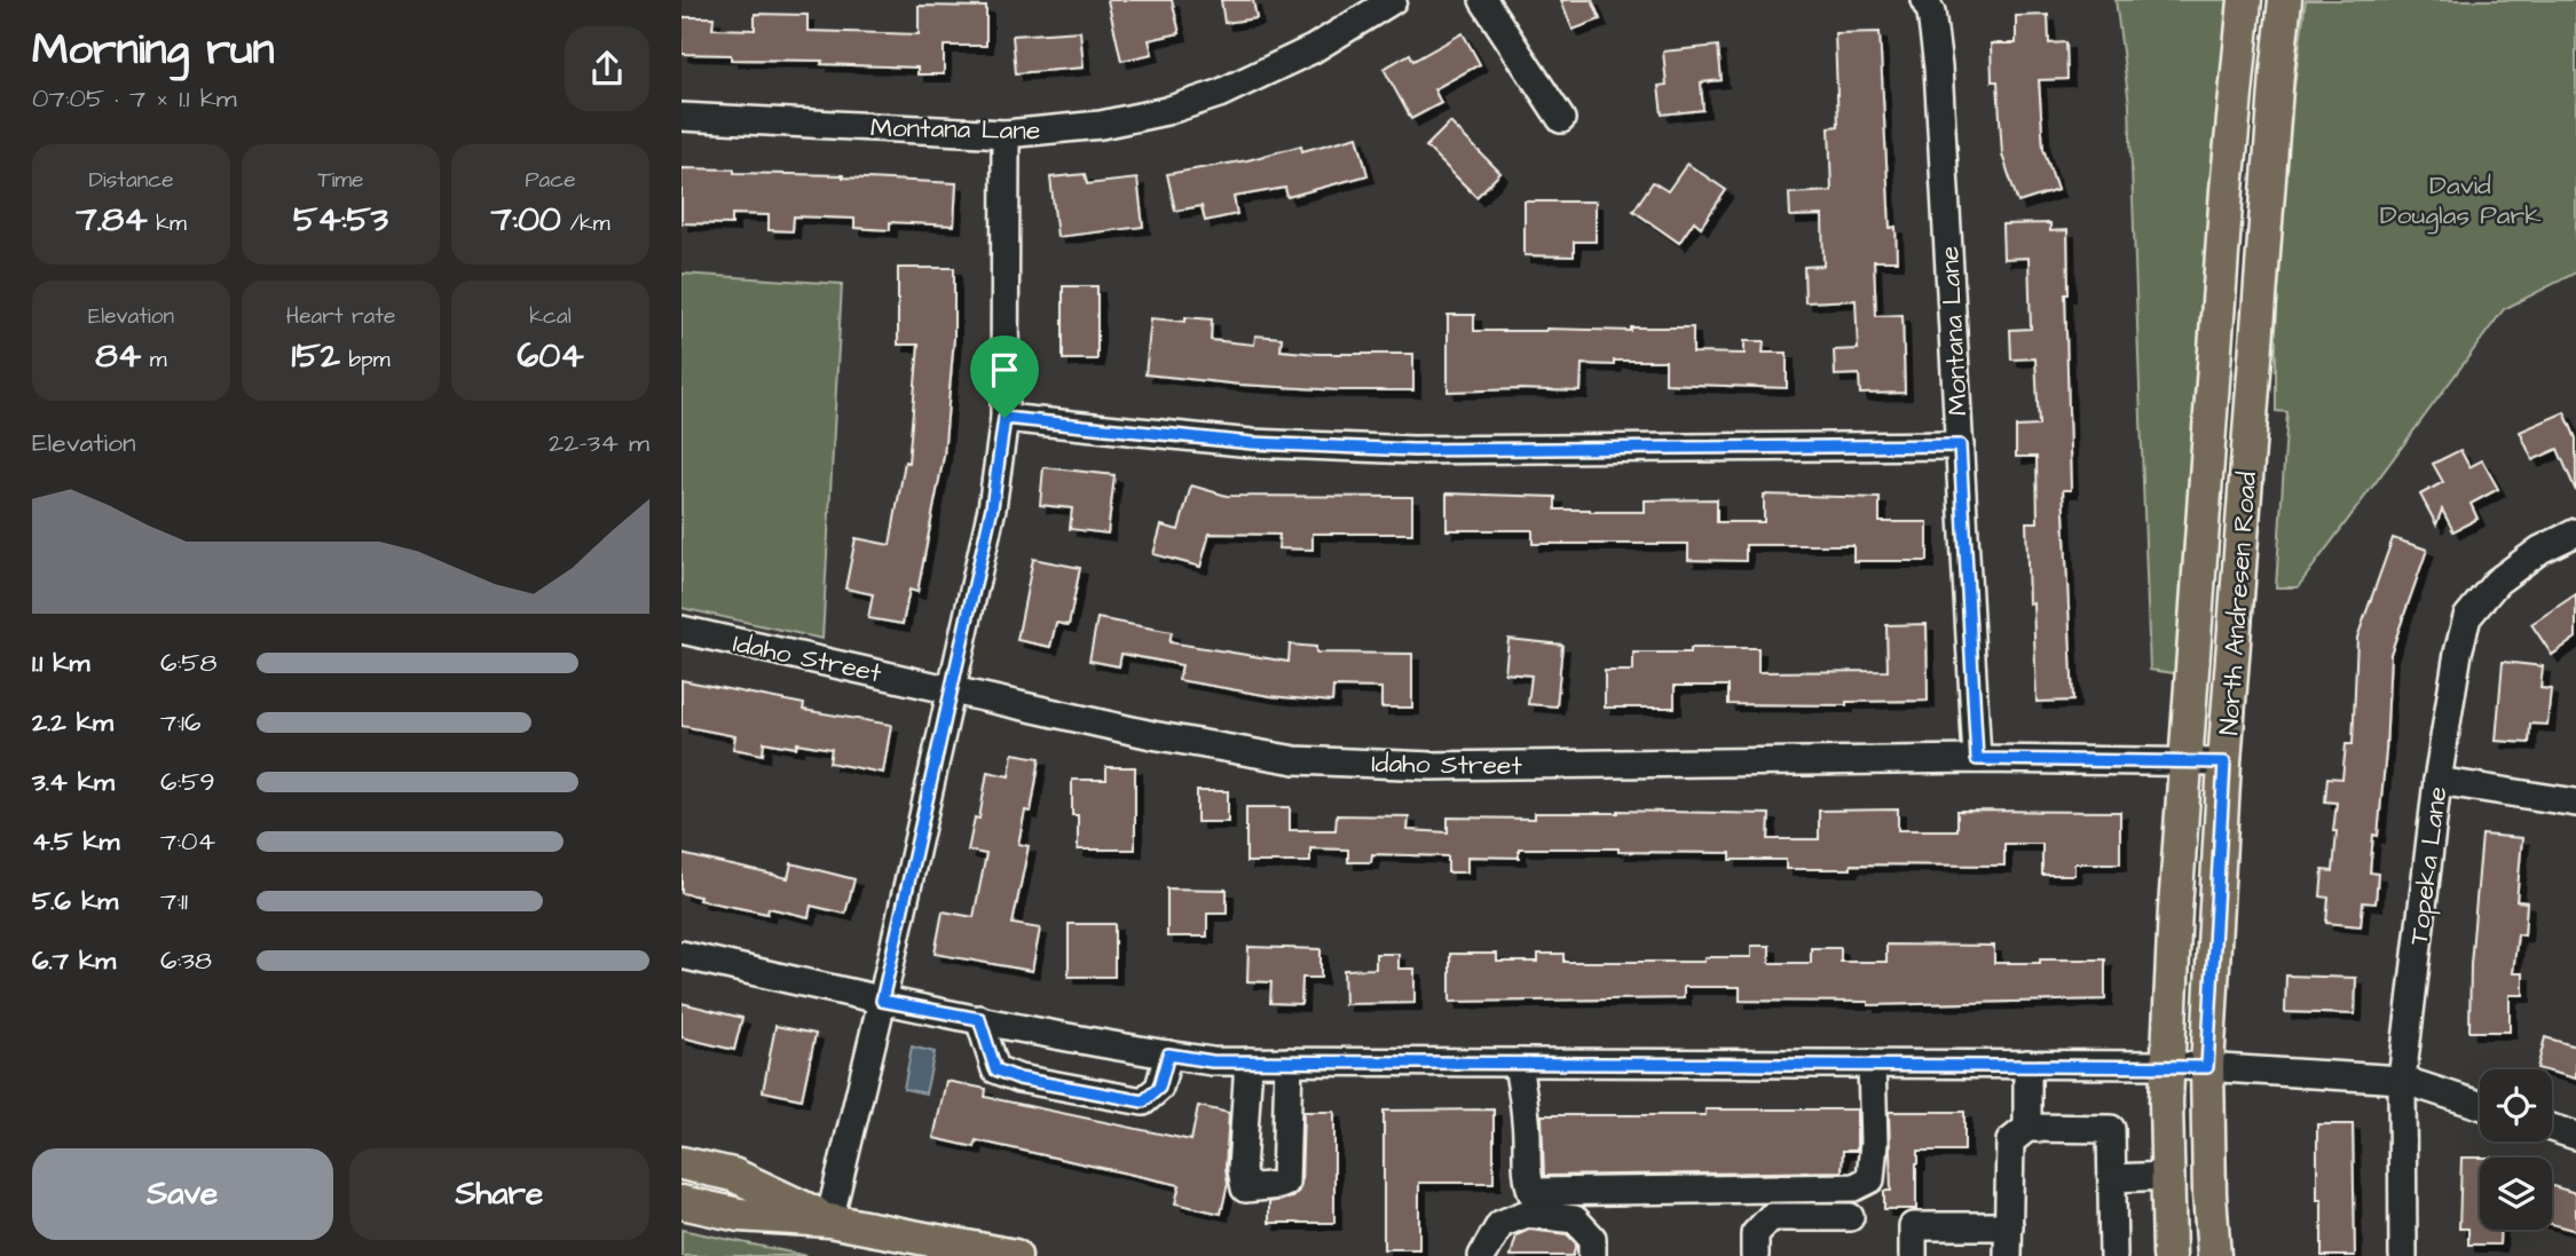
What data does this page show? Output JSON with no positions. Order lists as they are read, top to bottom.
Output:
{
  "streets": {
    "main road": ["North Andresen Road"],
    "street": ["Montana Lane", "Idaho Street", "Topeka Lane"]
  },
  "crossings": [
    ["Montana Lane", "Idaho Street"],
    ["North Andresen Road", "Idaho Street"]
  ],
  "parks": ["David Douglas Park"],
  "page": {
    "heading": ["Morning run", "07:05 · 7 × 1.1 km"],
    "stats": [
      ["Distance", "7.84 km"],
      ["Time", "54:53"],
      ["Pace", "7:00 /km"],
      ["Elevation", "84 m"],
      ["Heart rate", "152 bpm"],
      ["kcal", "604"]
    ],
    "chart": ["Elevation", "22–34 m"],
    "list": [
      {
        "name": "1.1 km",
        "note": "6:58"
      },
      {
        "name": "2.2 km",
        "note": "7:16"
      },
      {
        "name": "3.4 km",
        "note": "6:59"
      },
      {
        "name": "4.5 km",
        "note": "7:04"
      },
      {
        "name": "5.6 km",
        "note": "7:11"
      },
      {
        "name": "6.7 km",
        "note": "6:38"
      }
    ],
    "buttons": ["Save", "Share"]
  }
}
